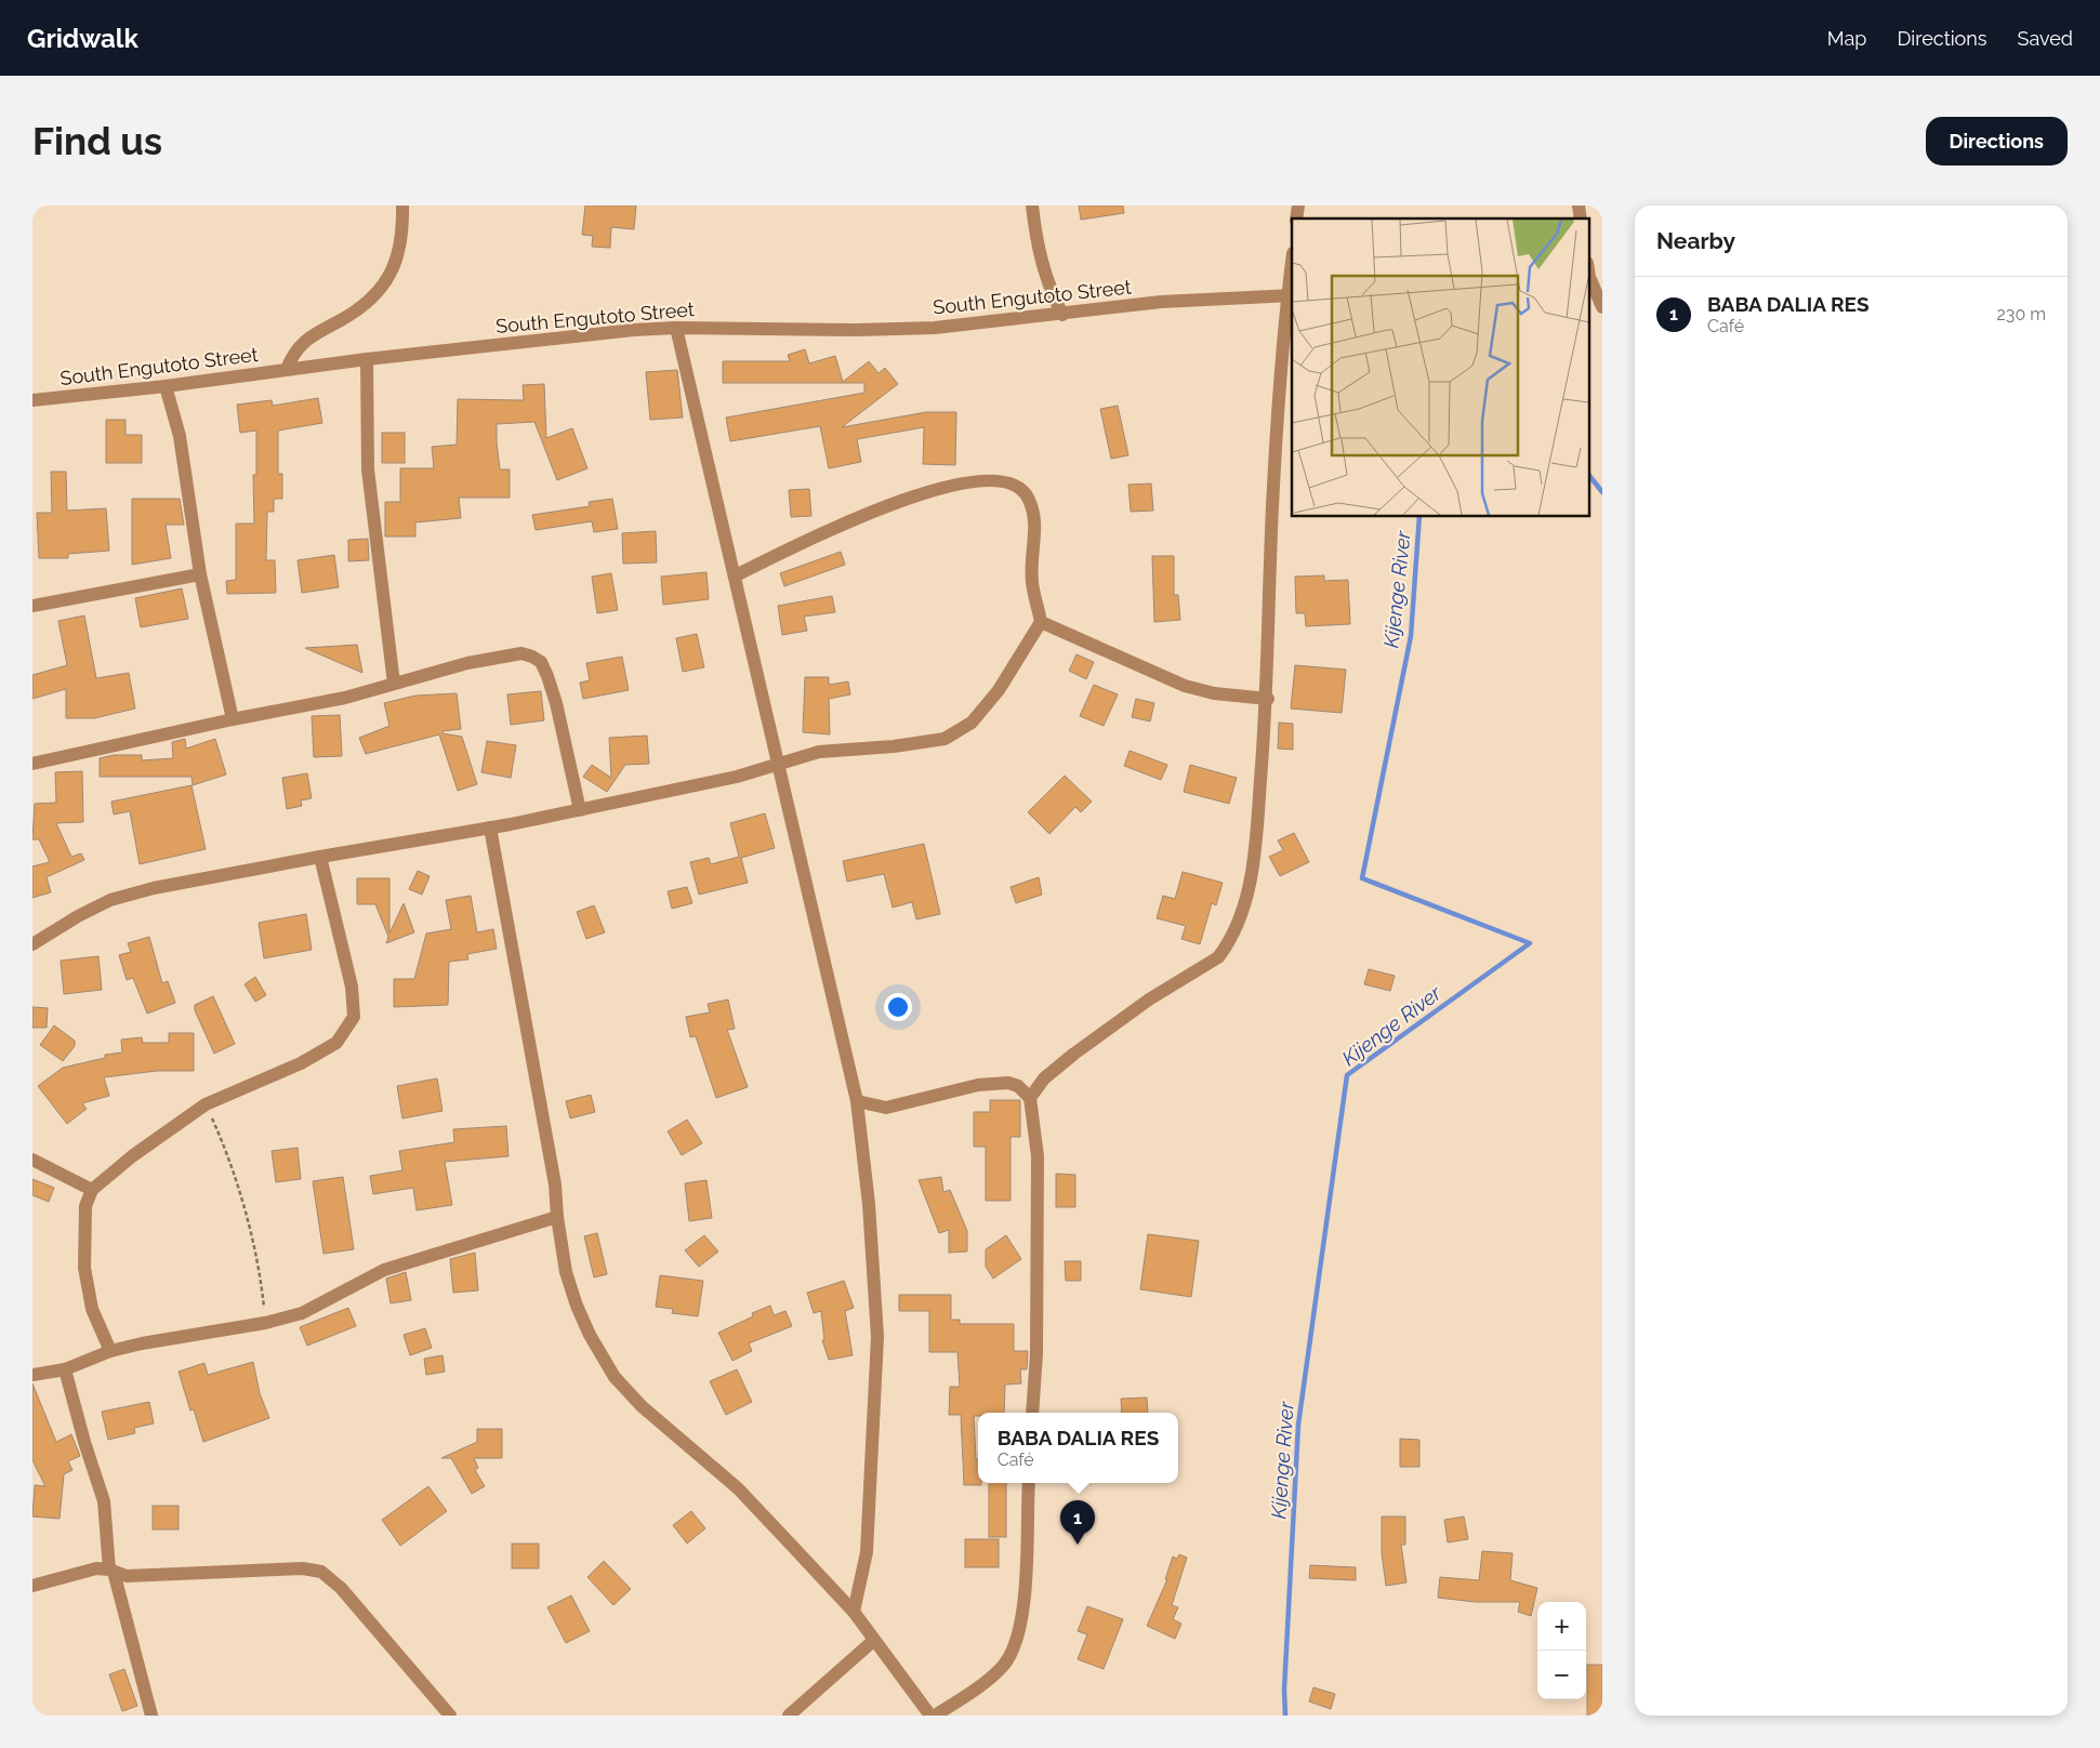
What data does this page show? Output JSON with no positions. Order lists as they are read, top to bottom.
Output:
{
  "streets": {
    "street": ["South Engutoto Street"]
  },
  "water": ["Kijenge River"],
  "page": {
    "header": "Gridwalk",
    "nav": ["Map", "Directions", "Saved"],
    "buttons": "Directions",
    "title": "Find us",
    "heading": "Nearby",
    "list": [
      {
        "mark": "1",
        "name": "BABA DALIA RES",
        "note": "Café",
        "value": "230 m"
      }
    ],
    "popup": ["BABA DALIA RES", "Café"],
    "pins": "1",
    "map_buttons": ["+", "−"]
  }
}
